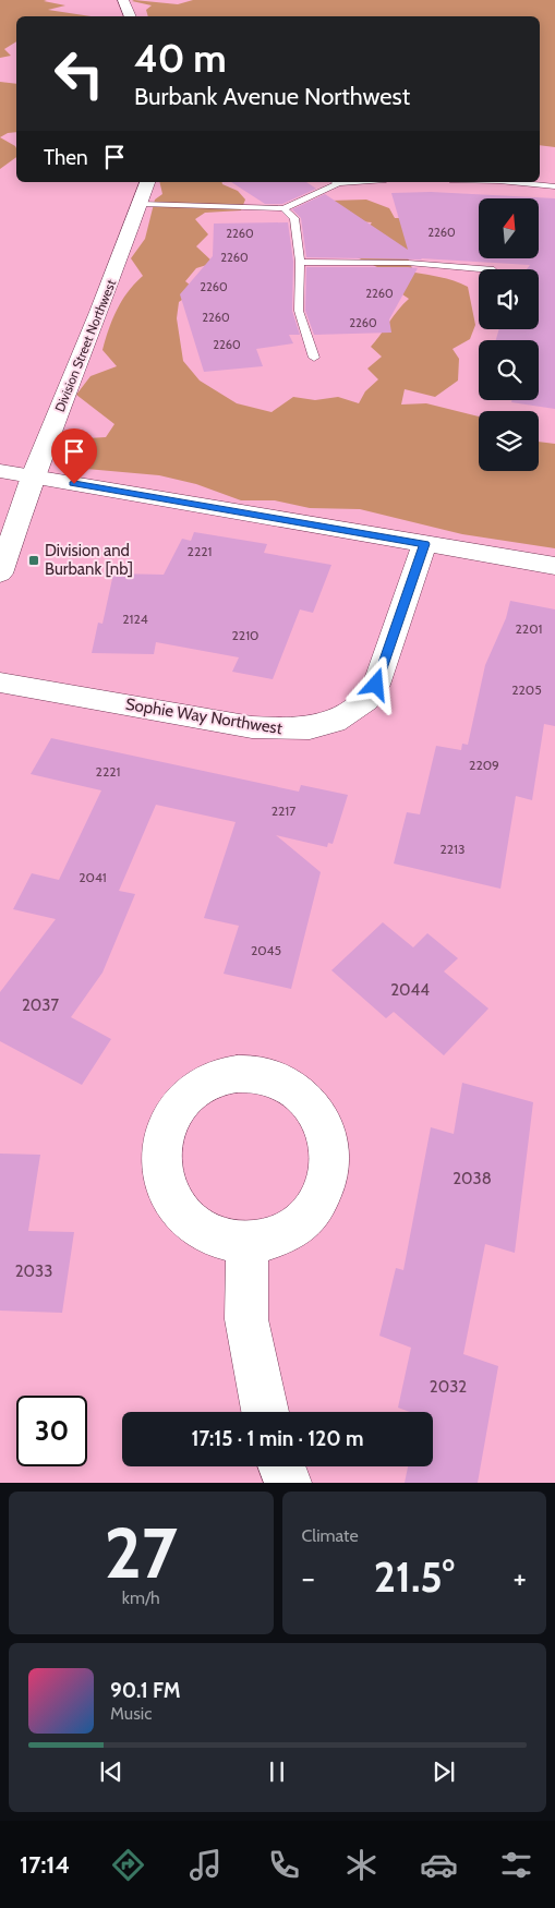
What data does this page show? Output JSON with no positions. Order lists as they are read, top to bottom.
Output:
{
  "streets": {
    "street": ["Division Street Northwest", "Sophie Way Northwest"]
  },
  "places": {
    "transit": ["Division and Burbank [nb]"]
  },
  "house_numbers": [
    "2260",
    "2260",
    "2260",
    "2260",
    "2260",
    "2260",
    "2260",
    "2260",
    "2221",
    "2124",
    "2201",
    "2210",
    "2205",
    "2209",
    "2221",
    "2217",
    "2213",
    "2041",
    "2045",
    "2044",
    "2037",
    "2038",
    "2033",
    "2032"
  ],
  "north": "top",
  "page": {
    "turn": ["40 m", "Burbank Avenue Northwest"],
    "then": "Then",
    "limit": "30",
    "trip": "17:15 · 1 min · 120 m",
    "tile": [
      ["27", "km/h"],
      "Climate"
    ],
    "heat": ["−", "21.5°", "+"],
    "song": ["90.1 FM", "Music"],
    "tabs": "17:14"
  }
}
